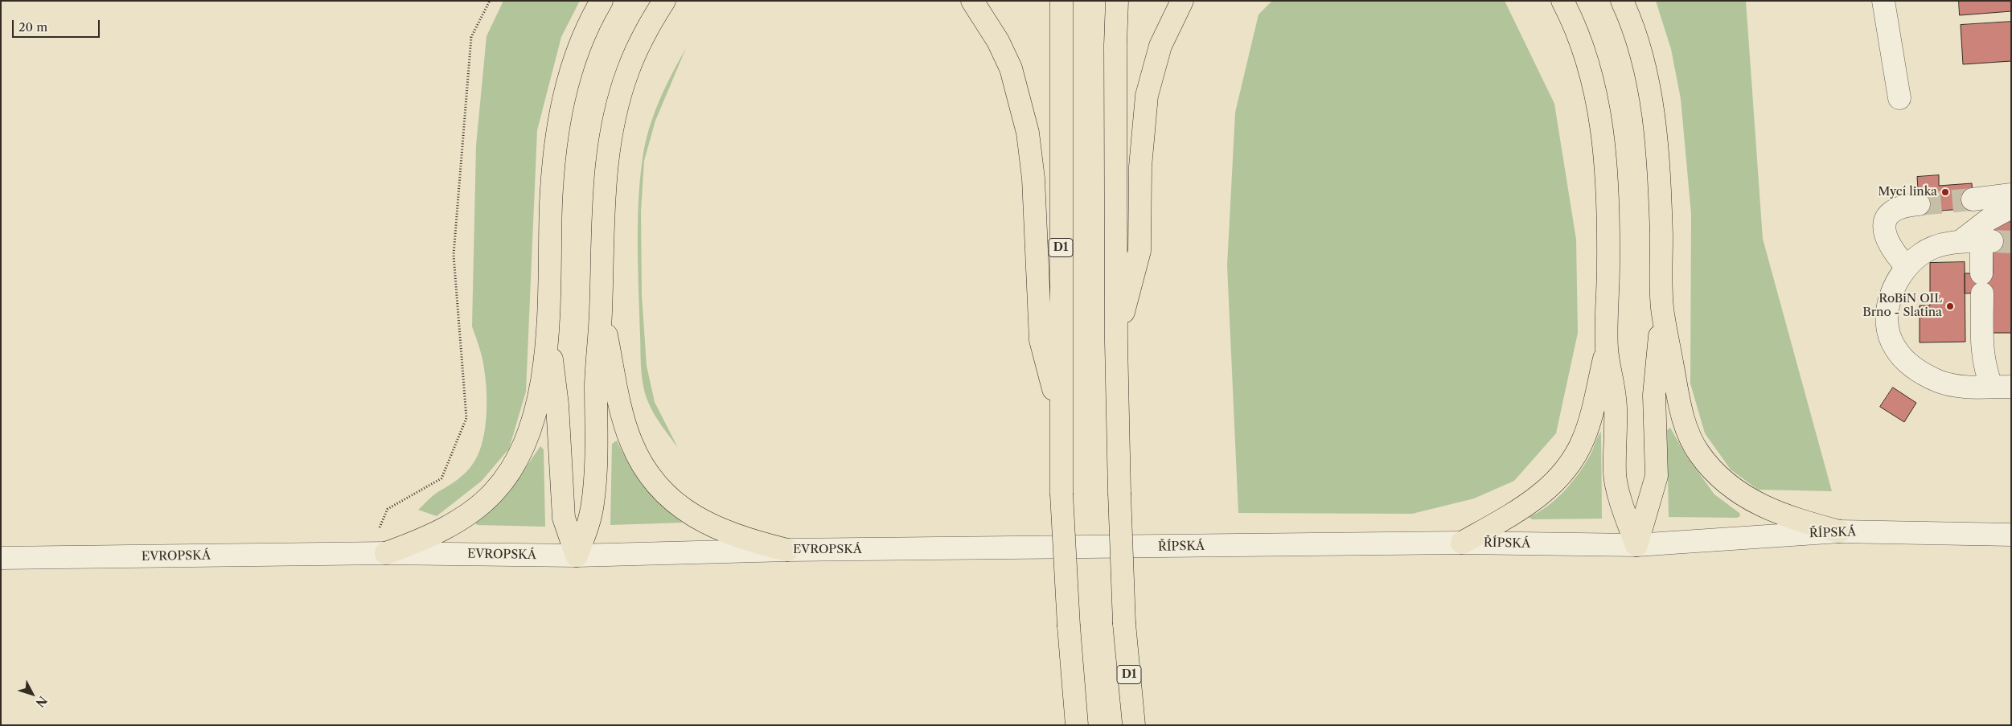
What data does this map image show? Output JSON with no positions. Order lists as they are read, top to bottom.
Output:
{
  "streets": {
    "highway": ["D1"],
    "street": ["ŘÍPSKÁ", "EVROPSKÁ"]
  },
  "crossings": [
    ["ŘÍPSKÁ", "EVROPSKÁ"]
  ],
  "places": ["Mycí linka", "RoBiN OIL Brno - Slatina"],
  "scale_bar": "20 m",
  "north": "bottom right"
}
